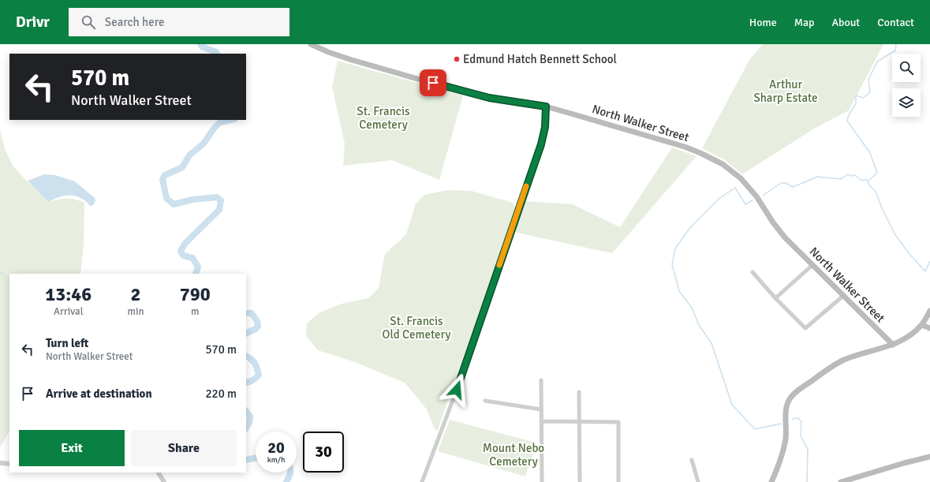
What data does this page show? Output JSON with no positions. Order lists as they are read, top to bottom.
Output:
{
  "streets": {
    "main road": ["North Walker Street"]
  },
  "parks": [
    "Arthur Sharp Estate",
    "St. Francis Cemetery",
    "St. Francis Old Cemetery",
    "Mount Nebo Cemetery"
  ],
  "places": ["Edmund Hatch Bennett School"],
  "page": {
    "header": "Drivr",
    "search": "Search here",
    "nav": [
      "Home",
      "Map",
      "About",
      "Contact"
    ],
    "turn": ["570 m", "North Walker Street"],
    "eta": [
      "13:46",
      "Arrival",
      "2",
      "min",
      "790",
      "m"
    ],
    "list": [
      {
        "name": "Turn left",
        "note": "North Walker Street",
        "value": "570 m"
      },
      {
        "name": "Arrive at destination",
        "value": "220 m"
      }
    ],
    "buttons": ["Exit", "Share"],
    "speed": "20 km/h",
    "limit": "30"
  }
}
